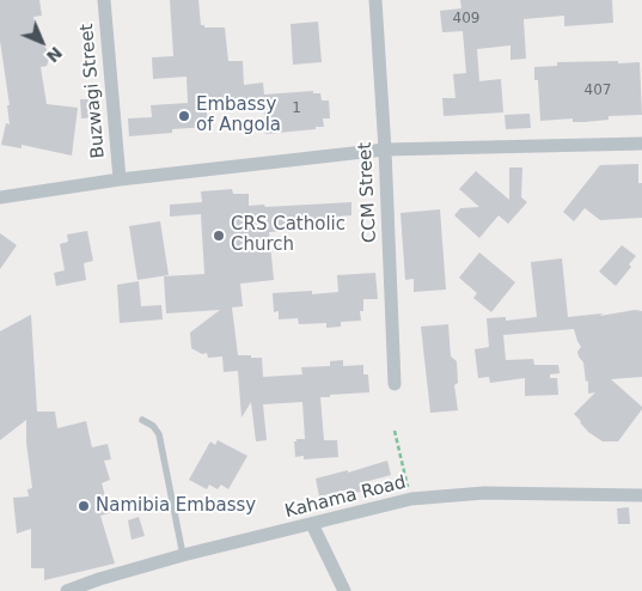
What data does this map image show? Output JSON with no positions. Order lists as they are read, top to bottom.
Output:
{
  "streets": {
    "street": ["Buzwagi Street", "CCM Street", "Kahama Road"]
  },
  "places": ["Embassy of Angola", "CRS Catholic Church", "Namibia Embassy"],
  "house_numbers": ["409", "407", "1"],
  "north": "bottom right"
}
